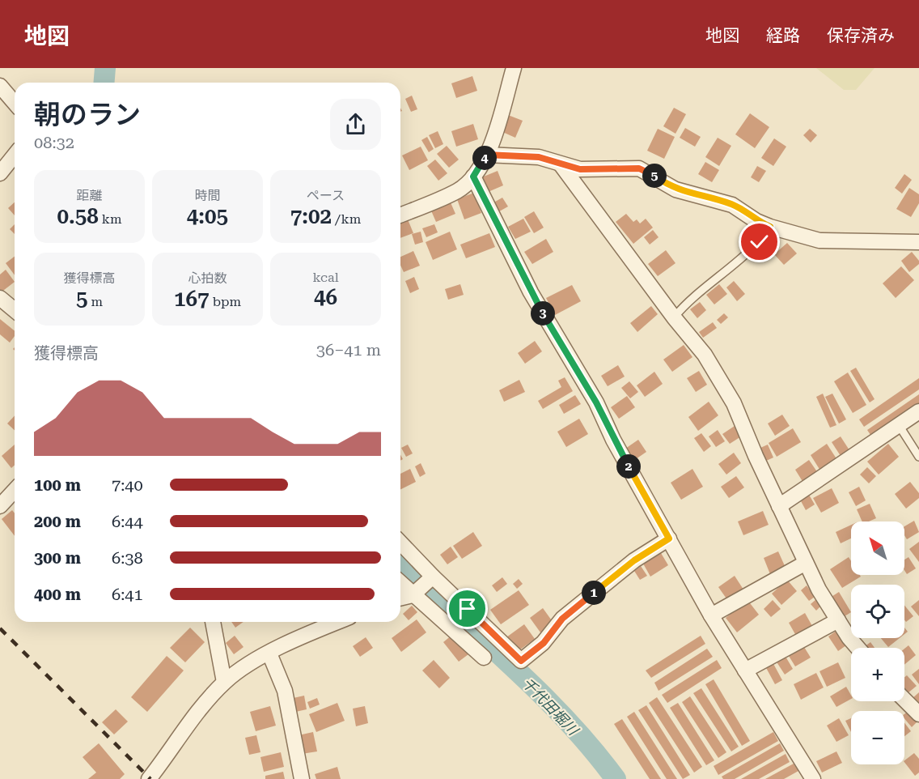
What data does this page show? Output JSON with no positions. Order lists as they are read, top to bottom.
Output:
{
  "water": ["千代田堀川"],
  "north": "top left",
  "page": {
    "header": "地図",
    "nav": ["地図", "経路", "保存済み"],
    "heading": ["朝のラン", "08:32"],
    "pins": [
      "4",
      "5",
      "3",
      "2",
      "1"
    ],
    "stats": [
      ["距離", "0.58 km"],
      ["時間", "4:05"],
      ["ペース", "7:02 /km"],
      ["獲得標高", "5 m"],
      ["心拍数", "167 bpm"],
      ["kcal", "46"]
    ],
    "chart": ["獲得標高", "36–41 m"],
    "list": [
      {
        "name": "100 m",
        "note": "7:40"
      },
      {
        "name": "200 m",
        "note": "6:44"
      },
      {
        "name": "300 m",
        "note": "6:38"
      },
      {
        "name": "400 m",
        "note": "6:41"
      }
    ],
    "map_buttons": ["+", "−"]
  }
}
